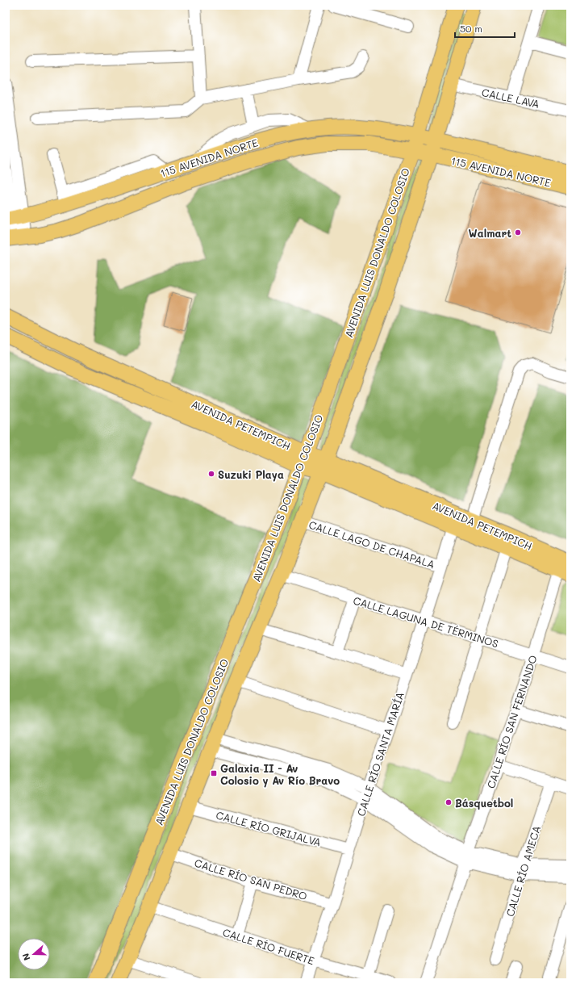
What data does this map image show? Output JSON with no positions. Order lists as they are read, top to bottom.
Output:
{
  "streets": {
    "main road": ["115 AVENIDA NORTE", "AVENIDA LUIS DONALDO COLOSIO", "AVENIDA PETEMPICH"],
    "street": [
      "CALLE LAVA",
      "CALLE LAGO DE CHAPALA",
      "CALLE LAGUNA DE TÉRMINOS",
      "CALLE RÍO SAN FERNANDO",
      "CALLE RÍO SANTA MARÍA",
      "CALLE RÍO GRIJALVA",
      "CALLE RÍO AMECA",
      "CALLE RÍO SAN PEDRO",
      "CALLE RÍO FUERTE"
    ]
  },
  "crossings": [
    ["CALLE LAVA", "AVENIDA LUIS DONALDO COLOSIO"],
    ["115 AVENIDA NORTE", "AVENIDA LUIS DONALDO COLOSIO"],
    ["AVENIDA LUIS DONALDO COLOSIO", "AVENIDA PETEMPICH"],
    ["AVENIDA LUIS DONALDO COLOSIO", "CALLE LAGO DE CHAPALA"],
    ["AVENIDA LUIS DONALDO COLOSIO", "CALLE LAGUNA DE TÉRMINOS"],
    ["AVENIDA LUIS DONALDO COLOSIO", "CALLE RÍO GRIJALVA"],
    ["AVENIDA LUIS DONALDO COLOSIO", "CALLE RÍO SAN PEDRO"],
    ["AVENIDA LUIS DONALDO COLOSIO", "CALLE RÍO FUERTE"],
    ["AVENIDA PETEMPICH", "CALLE RÍO SAN FERNANDO"],
    ["AVENIDA PETEMPICH", "CALLE RÍO SANTA MARÍA"],
    ["CALLE LAGO DE CHAPALA", "CALLE RÍO SANTA MARÍA"],
    ["CALLE LAGUNA DE TÉRMINOS", "CALLE RÍO SAN FERNANDO"],
    ["CALLE LAGUNA DE TÉRMINOS", "CALLE RÍO SANTA MARÍA"],
    ["CALLE RÍO SANTA MARÍA", "CALLE RÍO GRIJALVA"],
    ["CALLE RÍO SANTA MARÍA", "CALLE RÍO SAN PEDRO"],
    ["CALLE RÍO SANTA MARÍA", "CALLE RÍO FUERTE"]
  ],
  "places": {
    "other": ["Walmart", "Suzuki Playa", "Básquetbol"],
    "transit": ["Galaxia II - Av Colosio y Av Río Bravo"]
  },
  "scale_bar": "50 m",
  "north": "left"
}
